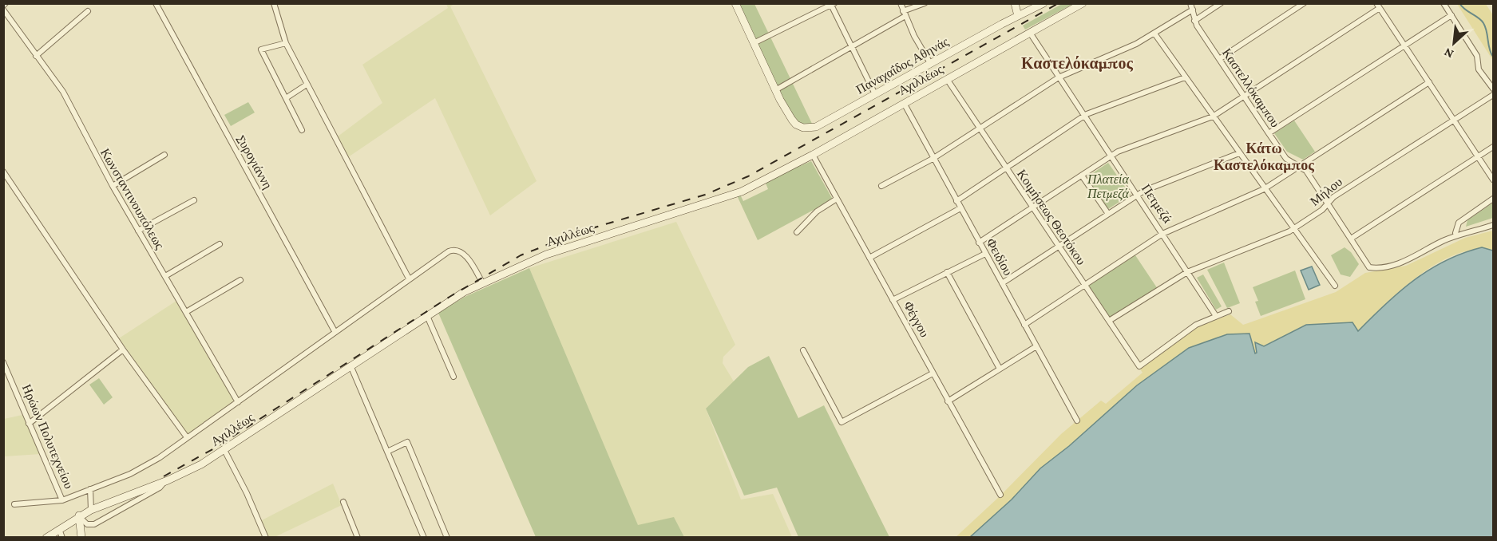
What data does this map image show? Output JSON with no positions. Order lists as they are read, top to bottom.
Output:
{
  "streets": {
    "street": [
      "Παναχαΐδος Αθηνάς",
      "Αχιλλέως",
      "Καστελλόκαμπου",
      "Συρογιάννη",
      "Μήλου",
      "Κωνσταντινουπόλεως",
      "Πετμεζά",
      "Κοιμήσεως Θεοτόκου",
      "Φειδίου",
      "Φέγγου",
      "Ηρώων Πολυτεχνείου"
    ]
  },
  "crossings": [
    ["Αχιλλέως", "Πετμεζά"],
    ["Αχιλλέως", "Κοιμήσεως Θεοτόκου"],
    ["Αχιλλέως", "Φειδίου"],
    ["Αχιλλέως", "Φέγγου"],
    ["Αχιλλέως", "Ηρώων Πολυτεχνείου"],
    ["Μήλου", "Πετμεζά"],
    ["Μήλου", "Κοιμήσεως Θεοτόκου"],
    ["Πετμεζά", "Κοιμήσεως Θεοτόκου"]
  ],
  "districts": ["Καστελόκαμπος", "Κάτω Καστελόκαμπος"],
  "parks": ["Πλατεία Πετμεζά"],
  "north": "bottom left"
}
